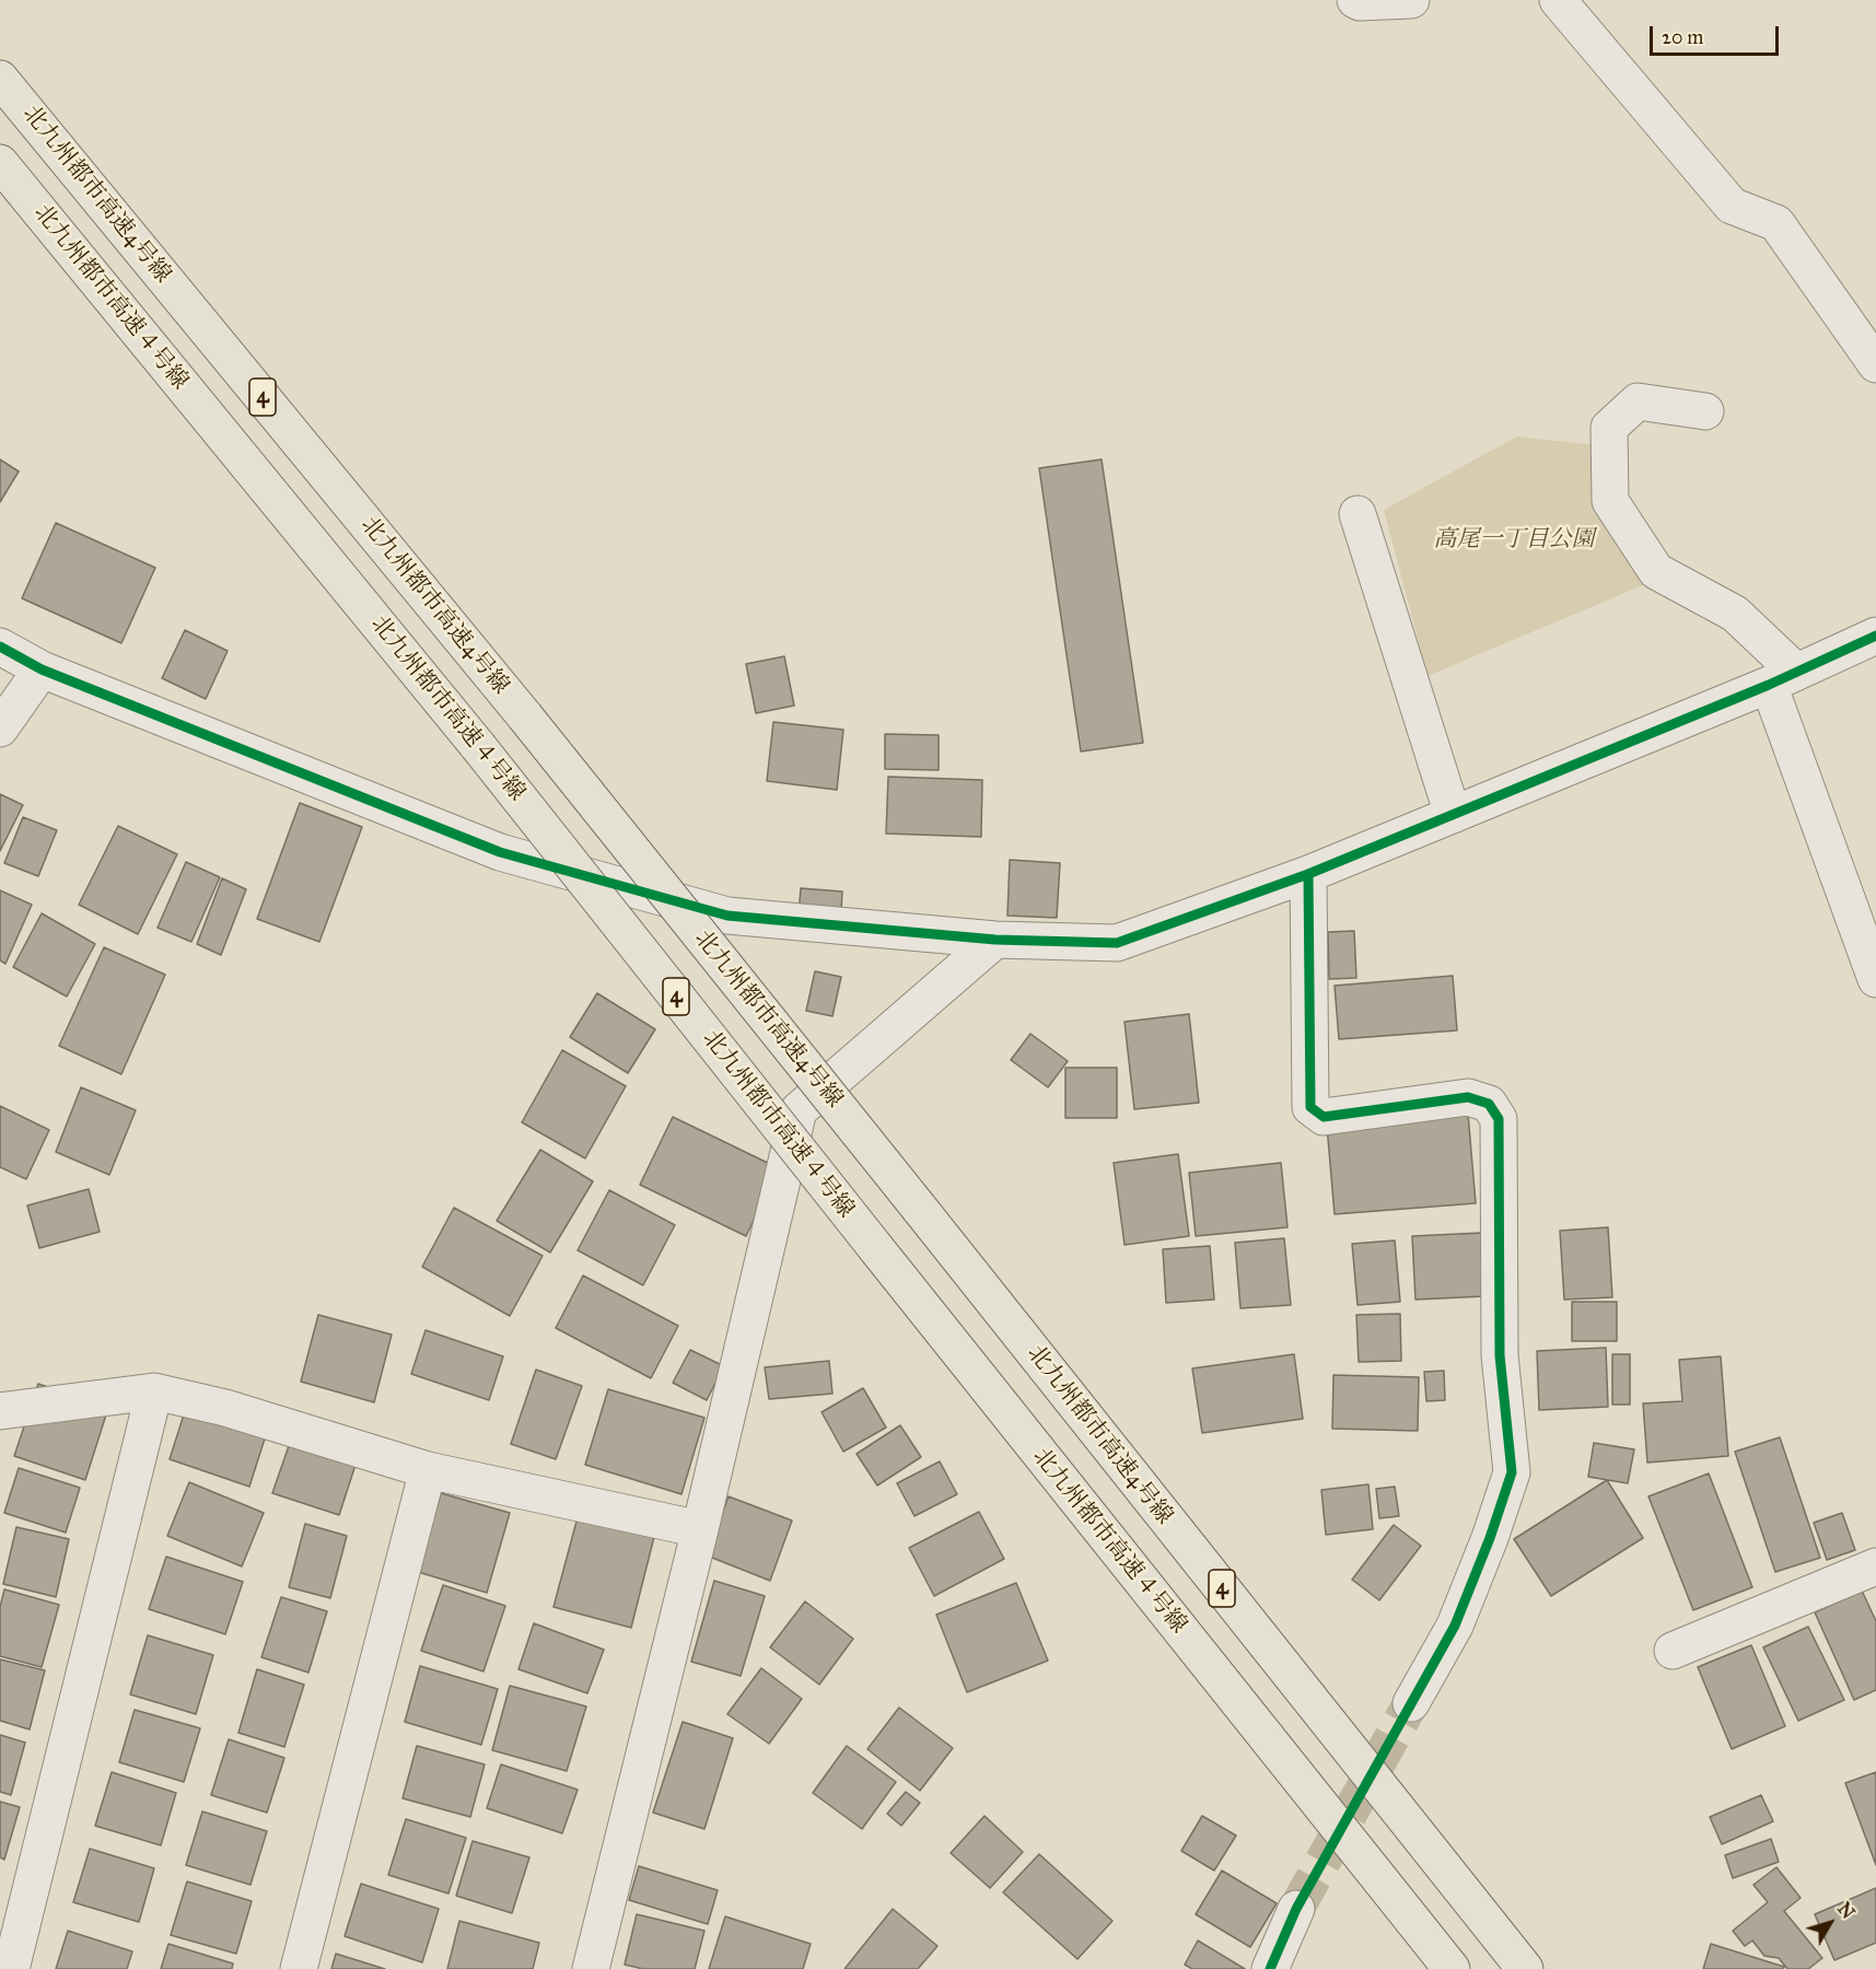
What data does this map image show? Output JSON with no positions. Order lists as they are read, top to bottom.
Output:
{
  "streets": {
    "highway": ["北九州都市高速4号線", "北九州都市高速４号線", "4"]
  },
  "parks": ["高尾一丁目公園"],
  "scale_bar": "20 m",
  "north": "top right"
}
